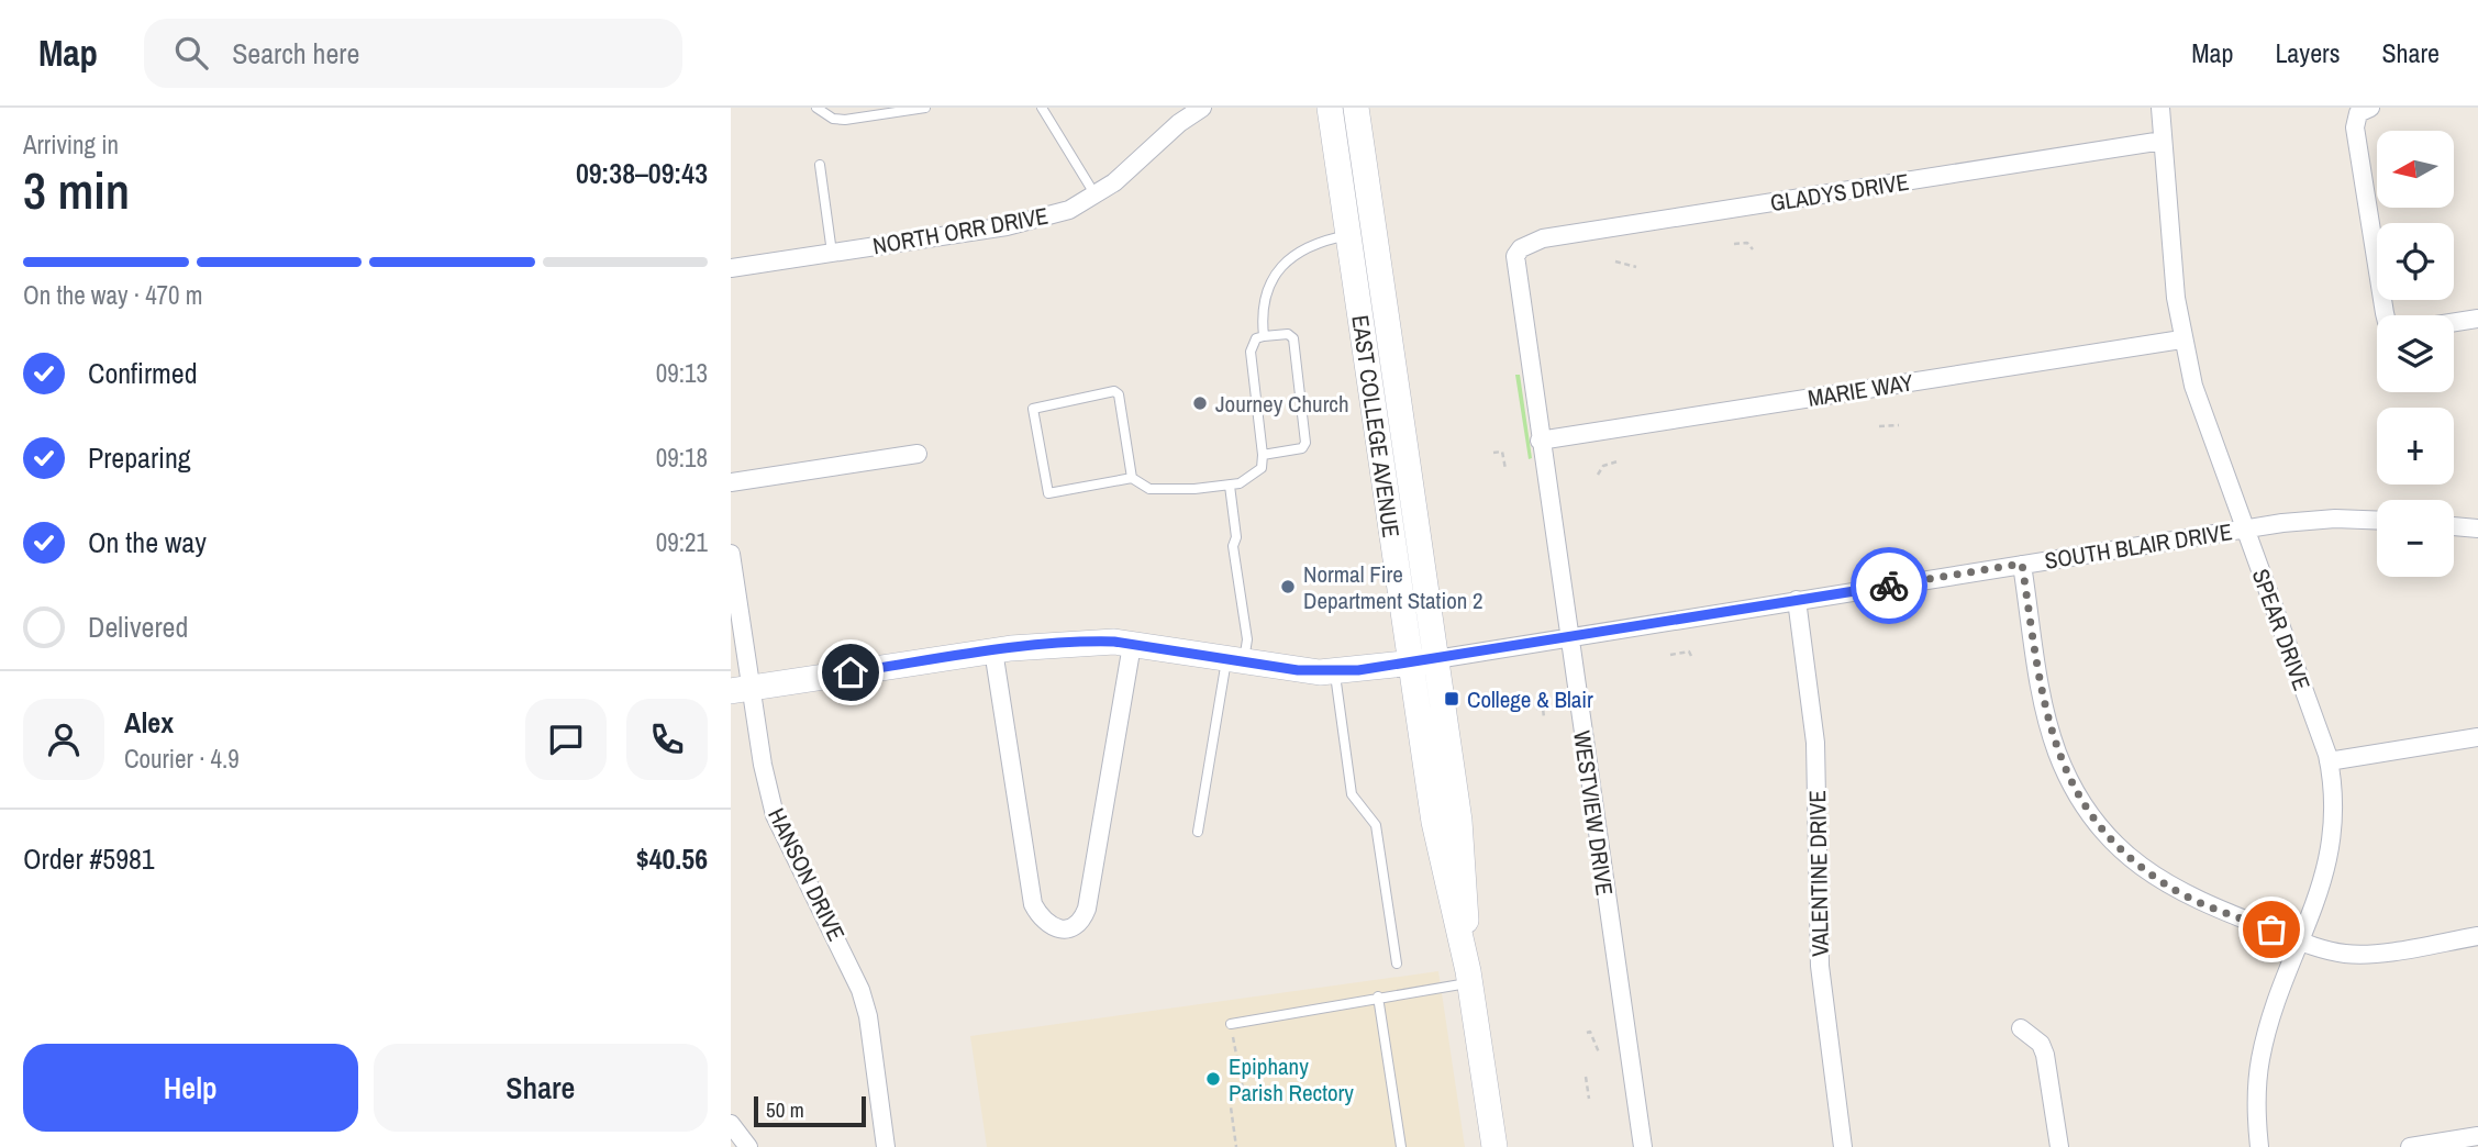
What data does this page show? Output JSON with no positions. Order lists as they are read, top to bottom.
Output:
{
  "streets": {
    "main road": ["EAST COLLEGE AVENUE"],
    "street": [
      "GLADYS DRIVE",
      "NORTH ORR DRIVE",
      "MARIE WAY",
      "SOUTH BLAIR DRIVE",
      "SPEAR DRIVE",
      "WESTVIEW DRIVE",
      "VALENTINE DRIVE",
      "HANSON DRIVE"
    ]
  },
  "crossings": [
    ["GLADYS DRIVE", "SPEAR DRIVE"],
    ["GLADYS DRIVE", "WESTVIEW DRIVE"],
    ["MARIE WAY", "SPEAR DRIVE"],
    ["MARIE WAY", "WESTVIEW DRIVE"],
    ["EAST COLLEGE AVENUE", "SOUTH BLAIR DRIVE"],
    ["SOUTH BLAIR DRIVE", "SPEAR DRIVE"],
    ["SOUTH BLAIR DRIVE", "WESTVIEW DRIVE"],
    ["SOUTH BLAIR DRIVE", "VALENTINE DRIVE"]
  ],
  "places": {
    "other": ["Journey Church", "Normal Fire Department Station 2", "Epiphany Parish Rectory"],
    "transit": ["College & Blair"]
  },
  "scale_bar": "50 m",
  "north": "left",
  "page": {
    "header": "Map",
    "search": "Search here",
    "nav": ["Map", "Layers", "Share"],
    "heading": ["3 min", "Arriving in", "09:38–09:43"],
    "panel": [
      "Alex",
      "Courier · 4.9",
      "Order #5981",
      "$40.56"
    ],
    "map_buttons": ["+", "−"],
    "bar": "On the way · 470 m",
    "list": [
      ["Confirmed", "09:13"],
      ["Preparing", "09:18"],
      ["On the way", "09:21"],
      "Delivered"
    ],
    "buttons": ["Help", "Share"],
    "scale": "50 m"
  }
}
